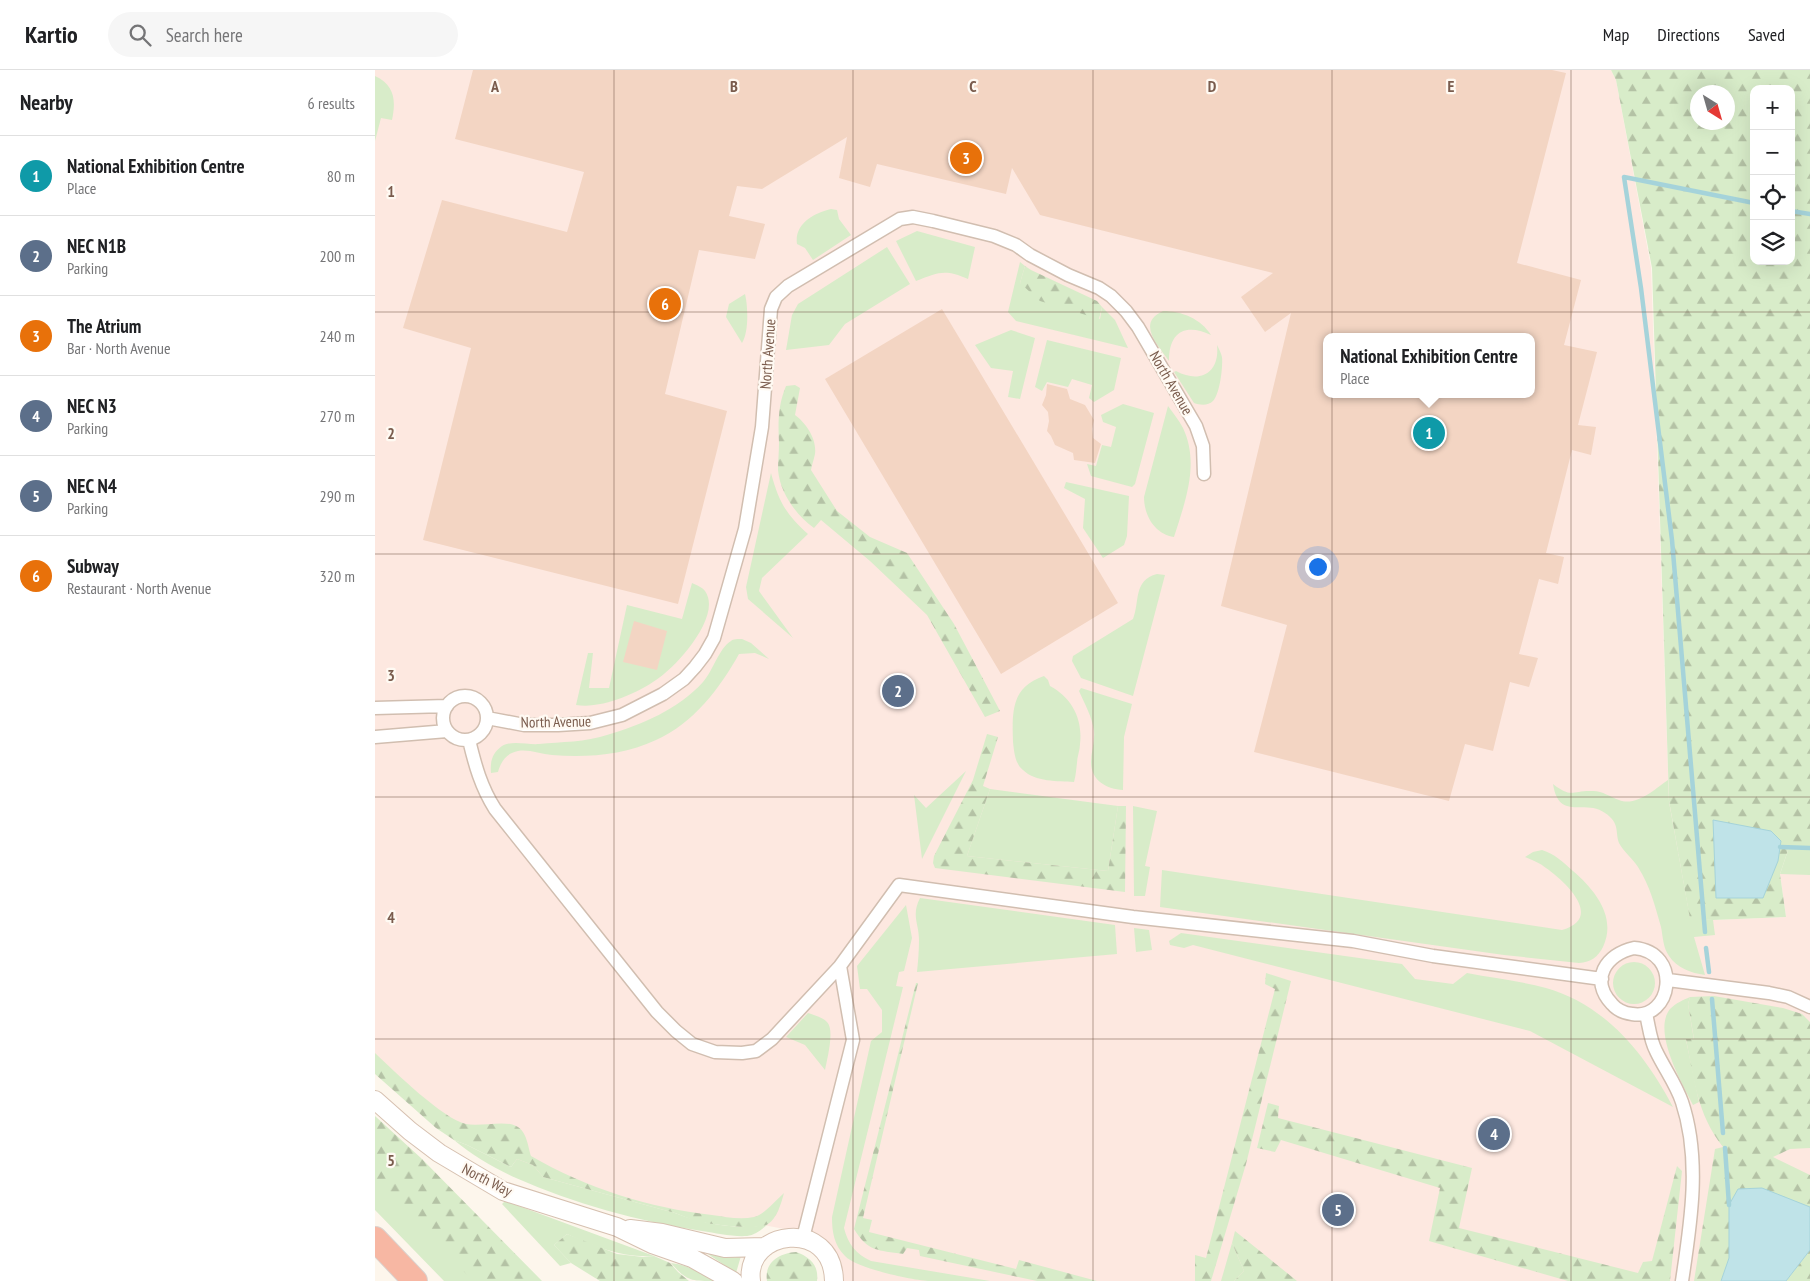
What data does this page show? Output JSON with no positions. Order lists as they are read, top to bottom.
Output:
{
  "streets": {
    "street": ["North Avenue", "North Way"]
  },
  "north": "bottom right",
  "page": {
    "header": "Kartio",
    "search": "Search here",
    "nav": ["Map", "Directions", "Saved"],
    "heading": ["Nearby", "6 results"],
    "map_buttons": ["+", "−"],
    "list": [
      {
        "mark": "1",
        "name": "National Exhibition Centre",
        "note": "Place",
        "value": "80 m"
      },
      {
        "mark": "2",
        "name": "NEC N1B",
        "note": "Parking",
        "value": "200 m"
      },
      {
        "mark": "3",
        "name": "The Atrium",
        "note": "Bar · North Avenue",
        "value": "240 m"
      },
      {
        "mark": "4",
        "name": "NEC N3",
        "note": "Parking",
        "value": "270 m"
      },
      {
        "mark": "5",
        "name": "NEC N4",
        "note": "Parking",
        "value": "290 m"
      },
      {
        "mark": "6",
        "name": "Subway",
        "note": "Restaurant · North Avenue",
        "value": "320 m"
      }
    ],
    "pins": [
      "3",
      "6",
      "1",
      "2",
      "4",
      "5"
    ],
    "popup": ["National Exhibition Centre", "Place"]
  },
  "grid": {
    "columns": [
      "A",
      "B",
      "C",
      "D",
      "E"
    ],
    "rows": [
      "1",
      "2",
      "3",
      "4",
      "5"
    ]
  }
}
